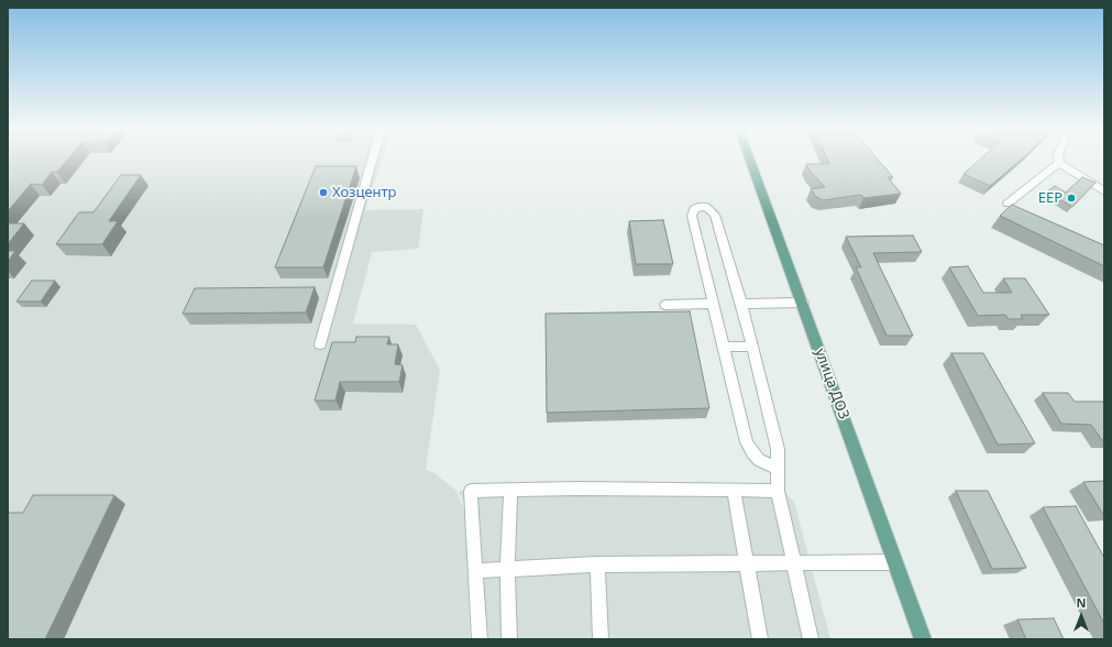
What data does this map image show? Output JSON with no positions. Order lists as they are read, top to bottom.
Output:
{
  "streets": {
    "main road": ["улица ДОЗ"]
  },
  "places": ["Хозцентр", "EEP"],
  "north": "top"
}
